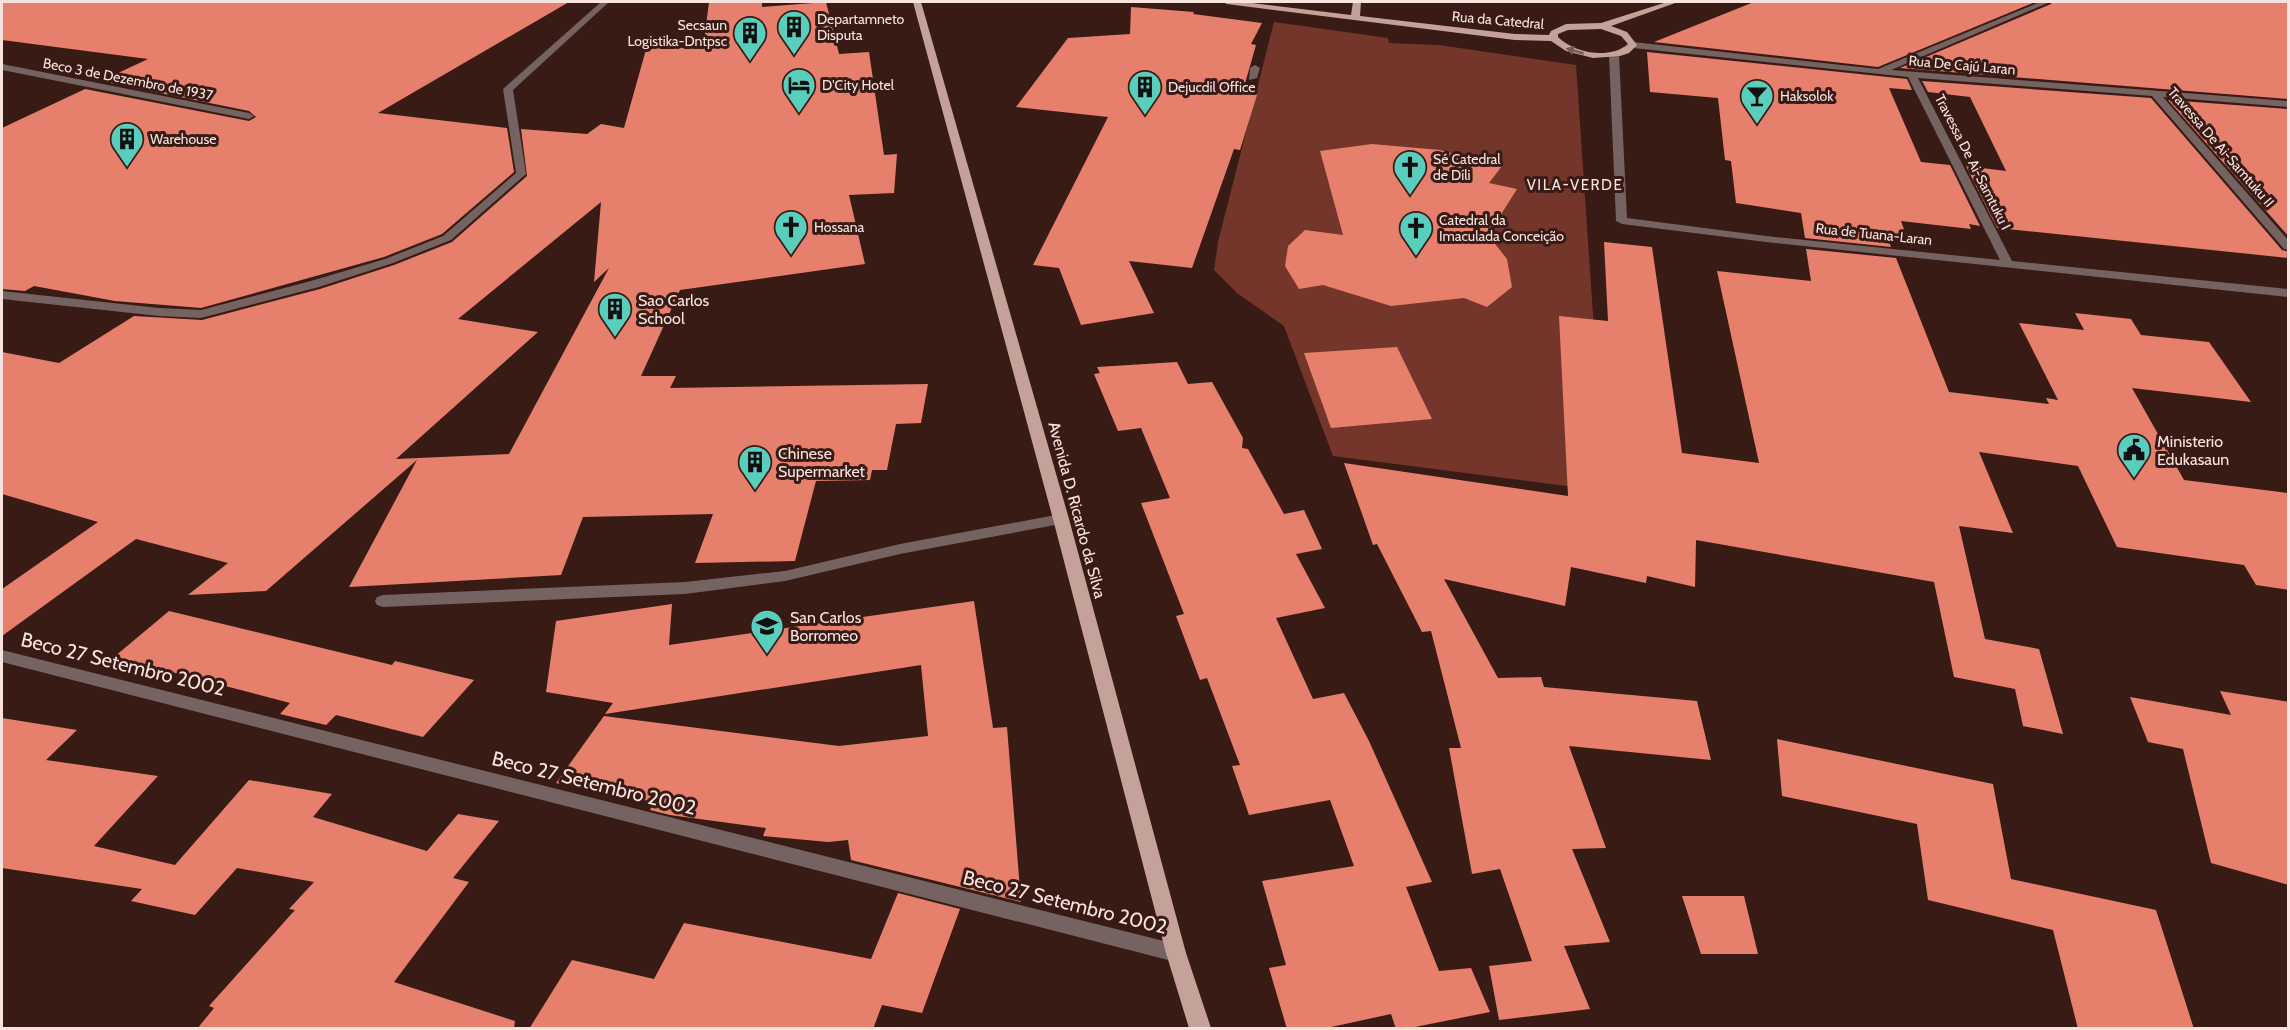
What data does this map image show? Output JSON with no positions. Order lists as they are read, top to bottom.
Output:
{
  "streets": {
    "main road": ["Rua da Catedral", "Avenida D. Ricardo da Silva"],
    "street": [
      "Rua De Cajú Laran",
      "Beco 3 de Dezembro de 1937",
      "Travessa De Ai-Samtuku II",
      "Travessa De Ai-Samtuku I",
      "Rua de Tuana-Laran",
      "Beco 27 Setembro 2002"
    ]
  },
  "crossings": [
    ["Rua De Cajú Laran", "Travessa De Ai-Samtuku II"],
    ["Rua De Cajú Laran", "Travessa De Ai-Samtuku I"],
    ["Travessa De Ai-Samtuku I", "Rua de Tuana-Laran"],
    ["Avenida D. Ricardo da Silva", "Beco 27 Setembro 2002"]
  ],
  "districts": ["VILA-VERDE"],
  "places": {
    "building": [
      "Departamneto Disputa",
      "Secsaun Logistika-Dntpsc",
      "Dejucdil Office",
      "Warehouse",
      "Sao Carlos School",
      "Chinese Supermarket"
    ],
    "hotel": ["D'City Hotel"],
    "bar": ["Haksolok"],
    "church": ["Sé Catedral de Díli", "Hossana", "Catedral da Imaculada Conceição"],
    "public building": ["Ministerio Edukasaun"],
    "school or university": ["San Carlos Borromeo"]
  }
}
